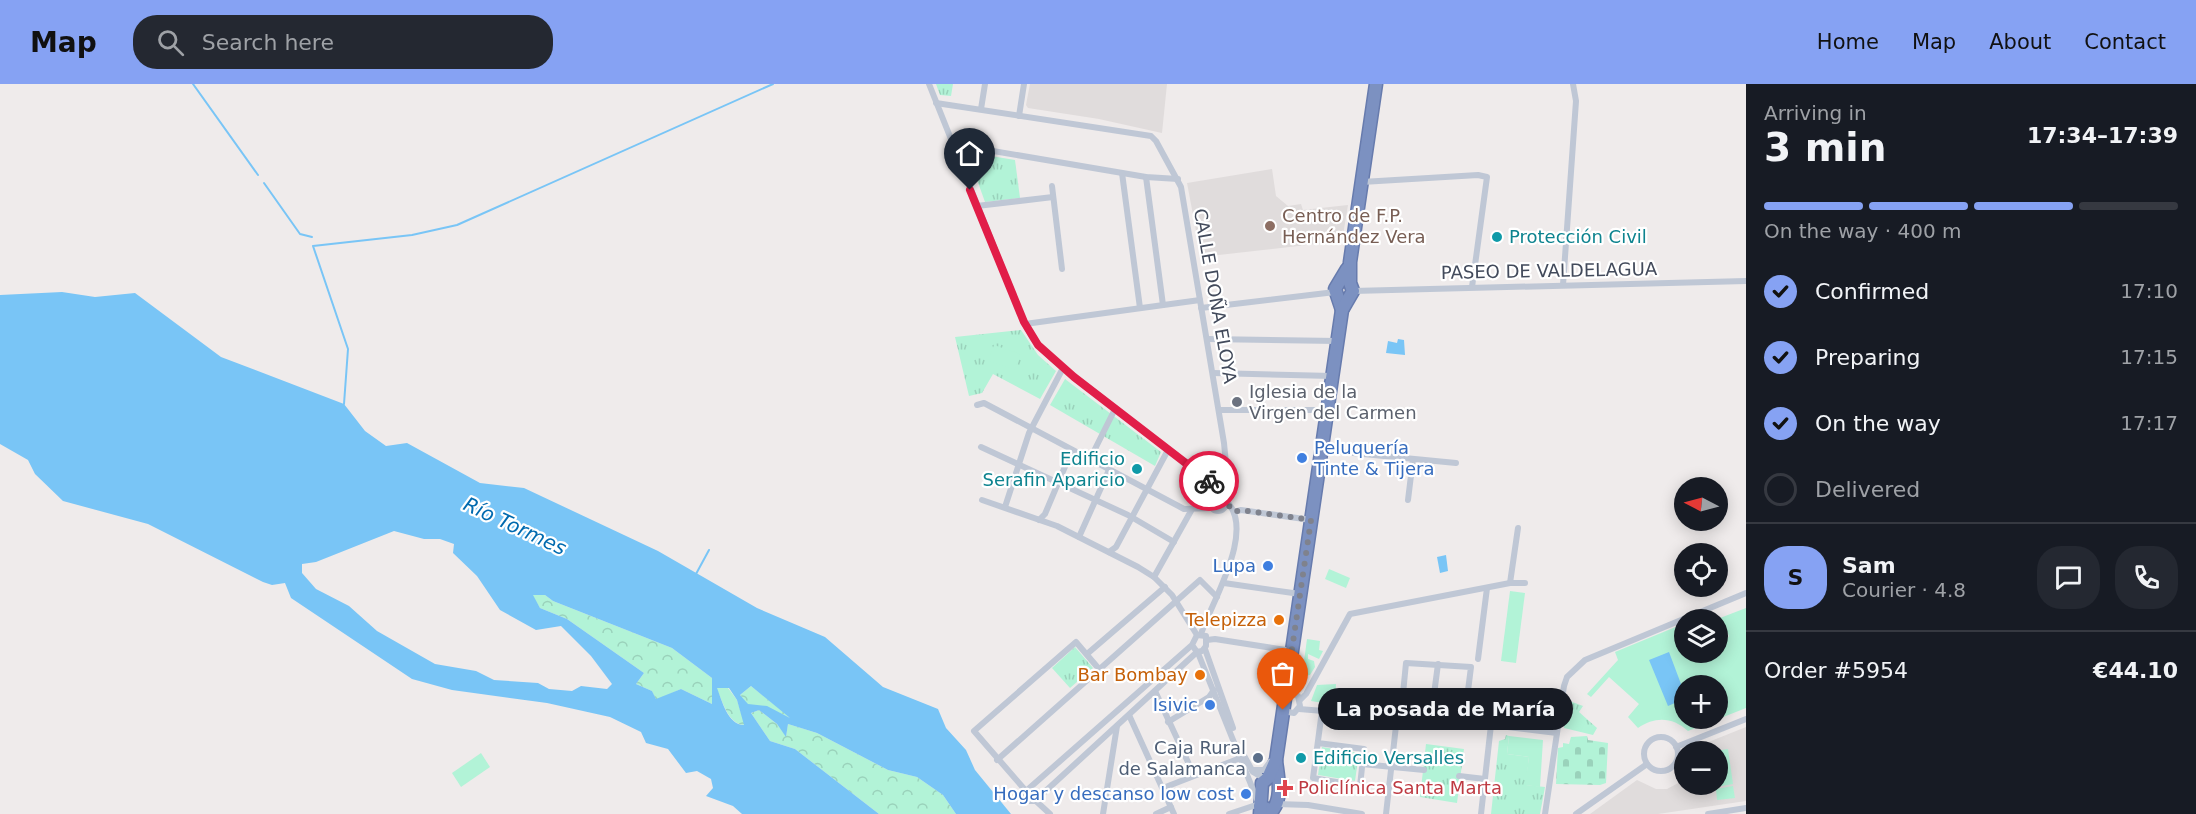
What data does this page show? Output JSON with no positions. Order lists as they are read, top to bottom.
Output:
{
  "streets": {
    "street": ["PASEO DE VALDELAGUA", "CALLE DOÑA ELOYA"]
  },
  "crossings": [
    ["PASEO DE VALDELAGUA", "CALLE DOÑA ELOYA"]
  ],
  "water": ["Río Tormes"],
  "places": {
    "other": [
      "Centro de F.P. Hernández Vera",
      "Protección Civil",
      "Iglesia de la Virgen del Carmen",
      "Peluquería Tinte & Tijera",
      "Edificio Serafin Aparicio",
      "Lupa",
      "Telepizza",
      "Bar Bombay",
      "Isivic",
      "La posada de María",
      "Caja Rural de Salamanca",
      "Edificio Versalles",
      "Hogar y descanso low cost"
    ],
    "health": ["Policlínica Santa Marta"]
  },
  "north": "left",
  "page": {
    "header": "Map",
    "search": "Search here",
    "nav": [
      "Home",
      "Map",
      "About",
      "Contact"
    ],
    "heading": ["3 min", "Arriving in", "17:34–17:39"],
    "panel": [
      "Sam",
      "Courier · 4.8",
      "Order #5954",
      "€44.10"
    ],
    "bar": "On the way · 400 m",
    "list": [
      ["Confirmed", "17:10"],
      ["Preparing", "17:15"],
      ["On the way", "17:17"],
      "Delivered"
    ],
    "map_buttons": ["+", "−"],
    "round": "S",
    "bubble": "La posada de María"
  }
}
